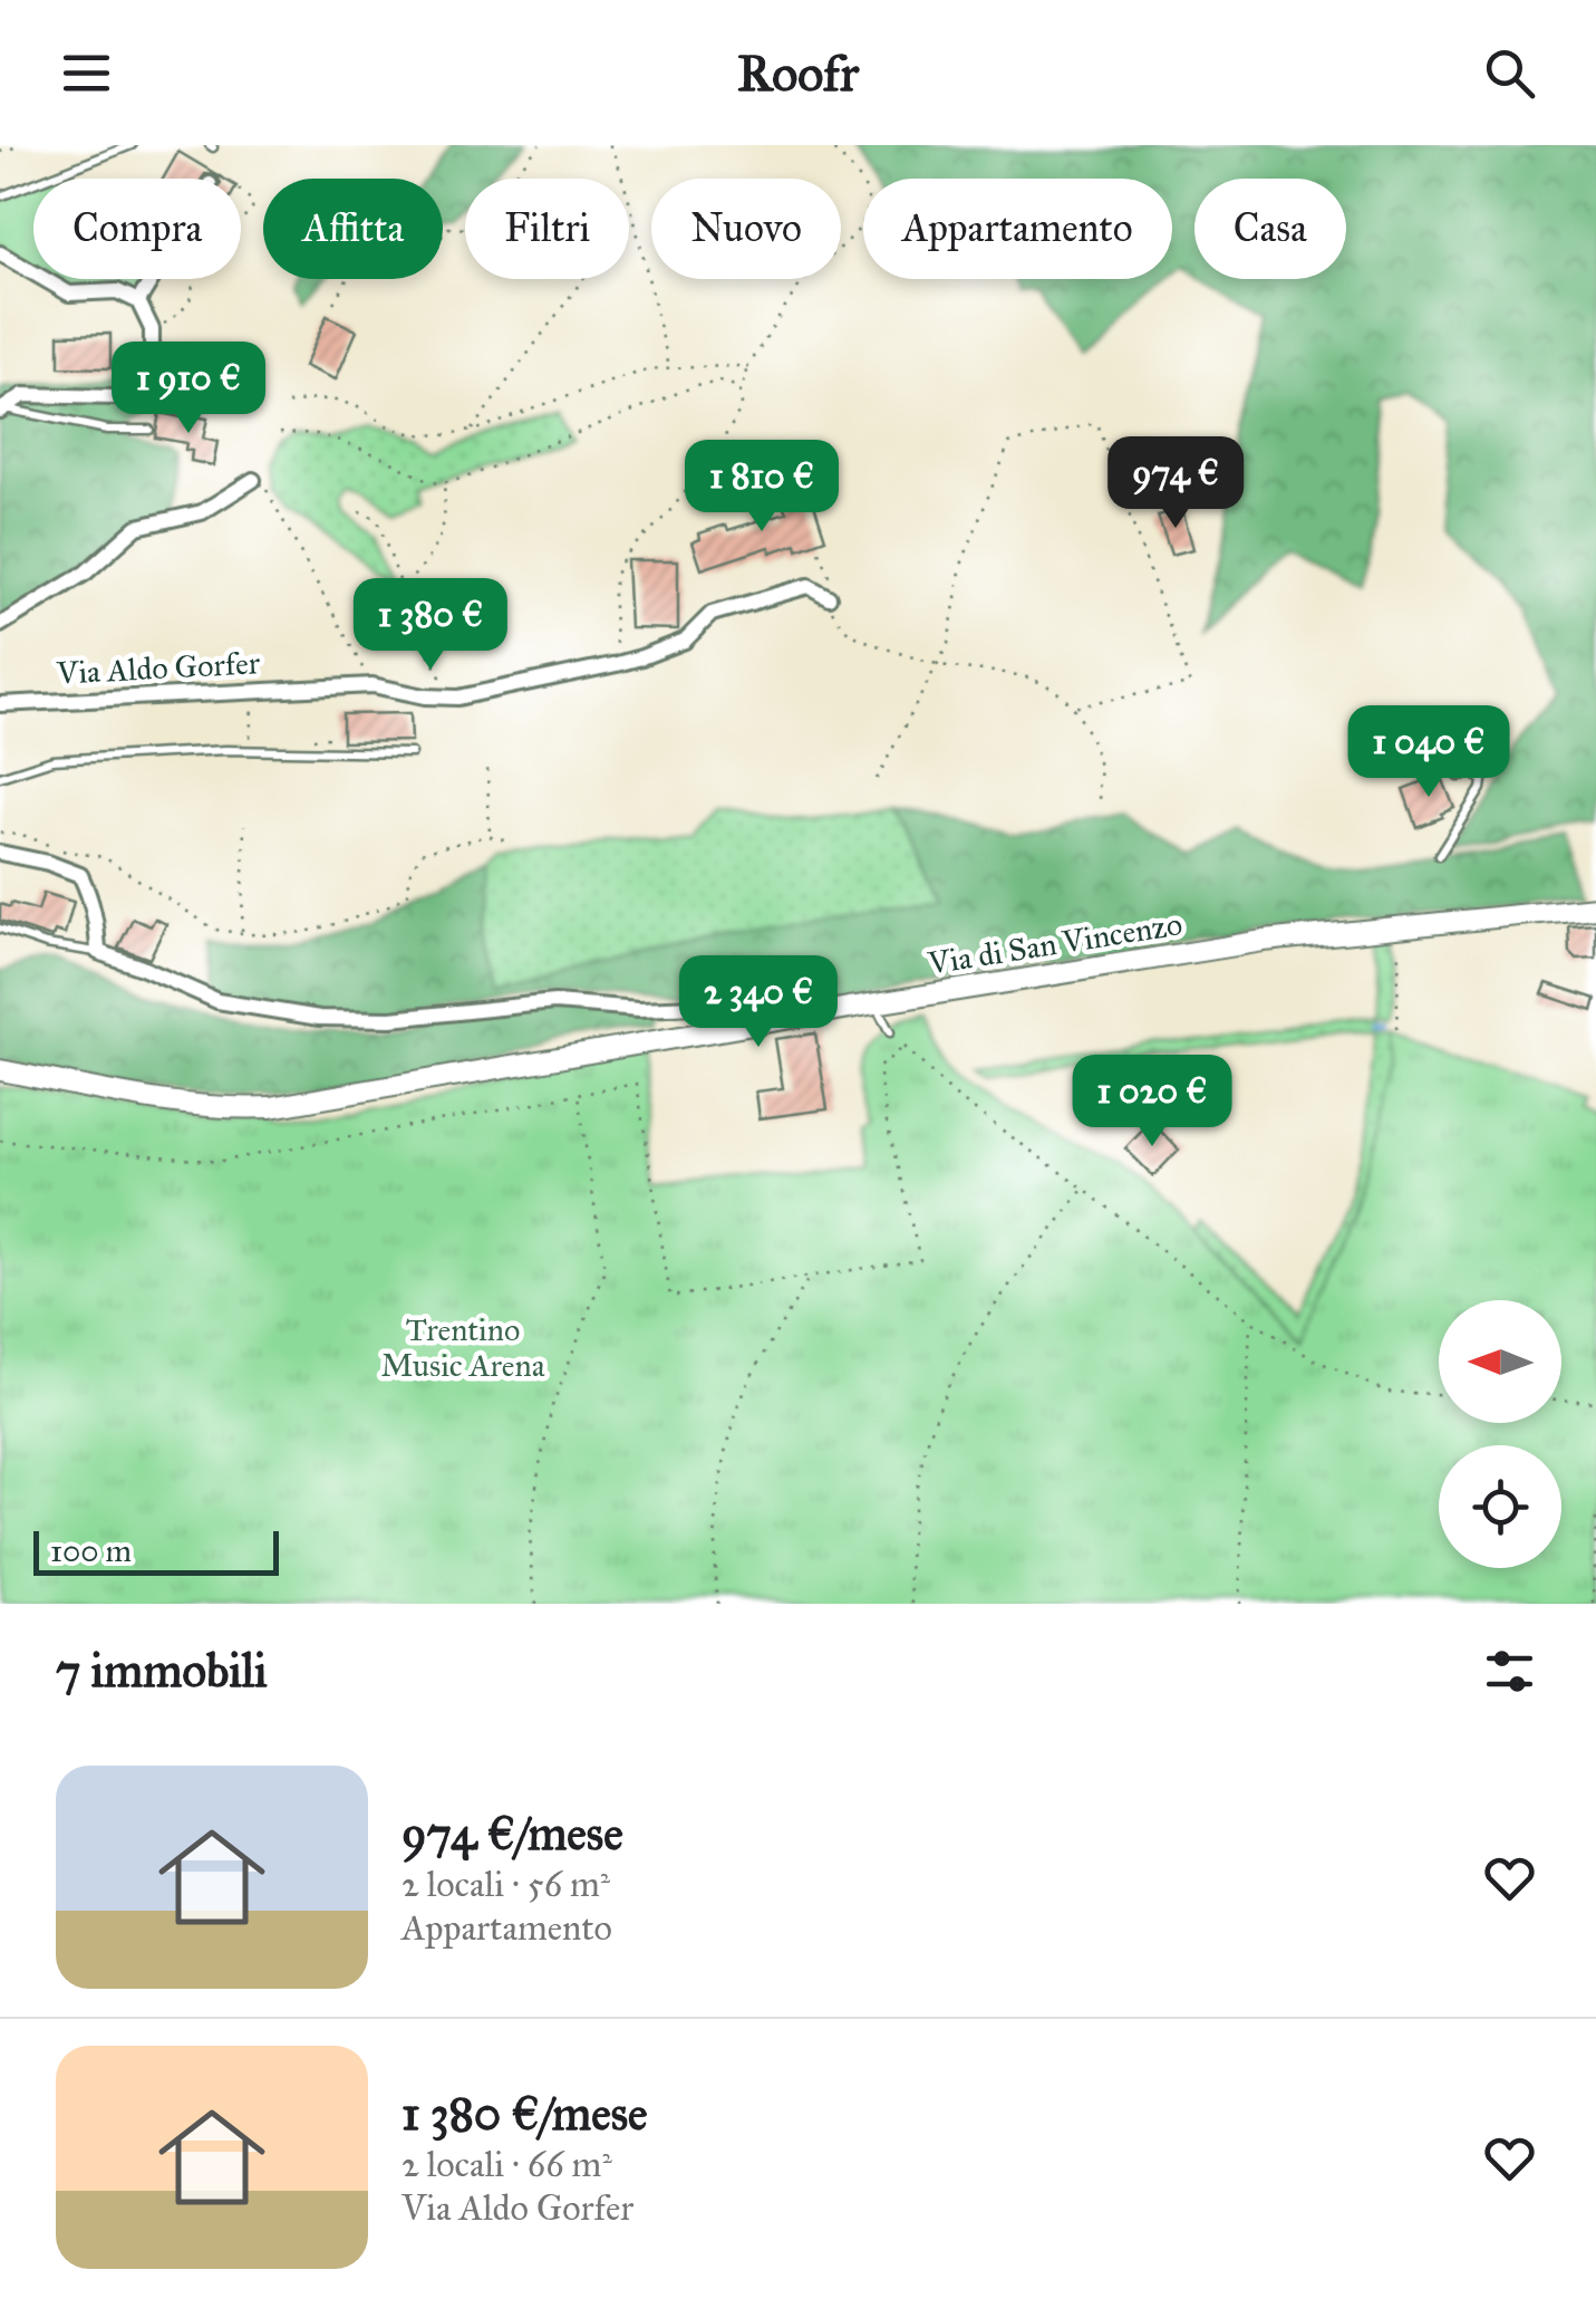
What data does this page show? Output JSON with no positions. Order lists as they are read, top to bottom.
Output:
{
  "streets": {
    "main road": ["Via di San Vincenzo"],
    "street": ["Via Aldo Gorfer"]
  },
  "parks": ["Trentino Music Arena"],
  "scale_bar": "100 m",
  "north": "left",
  "page": {
    "header": "Roofr",
    "chip": [
      "Compra",
      "Affitta",
      "Filtri",
      "Nuovo",
      "Appartamento",
      "Casa"
    ],
    "price": [
      "1 910 €",
      "974 €",
      "1 810 €",
      "1 380 €",
      "1 040 €",
      "2 340 €",
      "1 020 €"
    ],
    "scale": "100 m",
    "heading": "7 immobili",
    "list": [
      {
        "name": "974 €/mese",
        "note": "2 locali · 56 m² · Appartamento"
      },
      {
        "name": "1 380 €/mese",
        "note": "2 locali · 66 m² · Via Aldo Gorfer"
      }
    ]
  }
}
